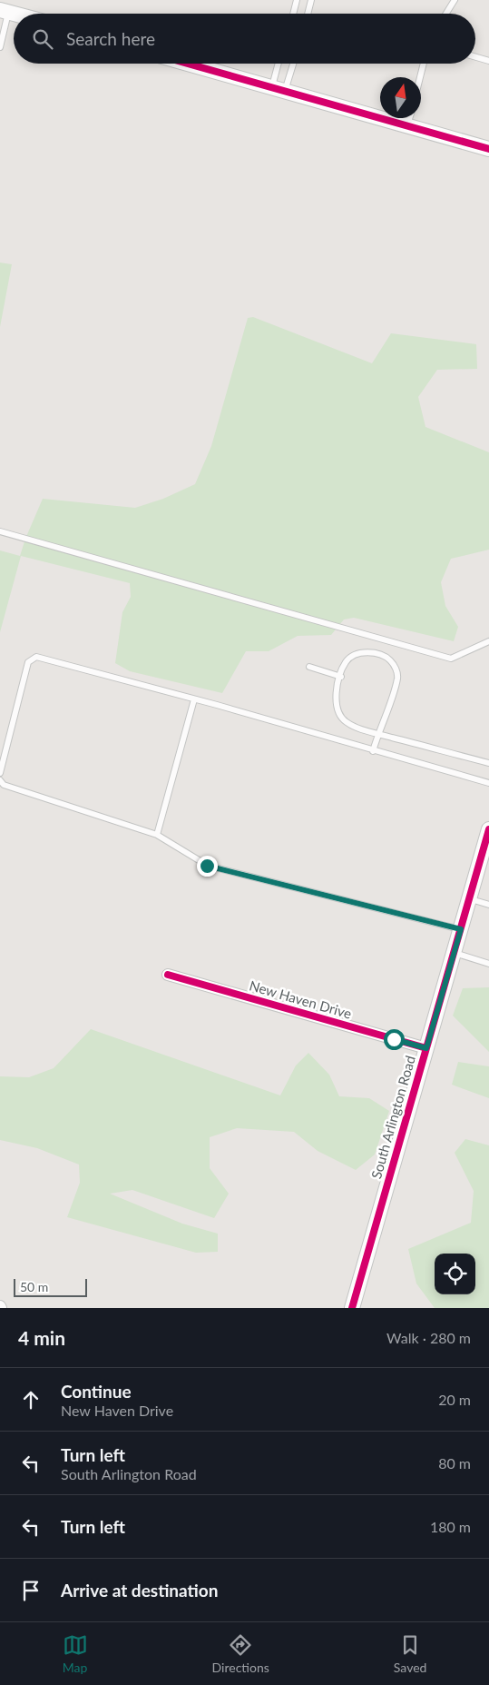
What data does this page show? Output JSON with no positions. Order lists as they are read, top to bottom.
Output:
{
  "streets": {
    "street": ["New Haven Drive", "South Arlington Road"]
  },
  "crossings": [
    ["New Haven Drive", "South Arlington Road"]
  ],
  "scale_bar": "50 m",
  "north": "top",
  "page": {
    "search": "Search here",
    "scale": "50 m",
    "heading": ["4 min", "Walk · 280 m"],
    "list": [
      ["Continue", "New Haven Drive", "20 m"],
      ["Turn left", "South Arlington Road", "80 m"],
      ["Turn left", "180 m"],
      "Arrive at destination"
    ],
    "nav": ["Map", "Directions", "Saved"]
  }
}
